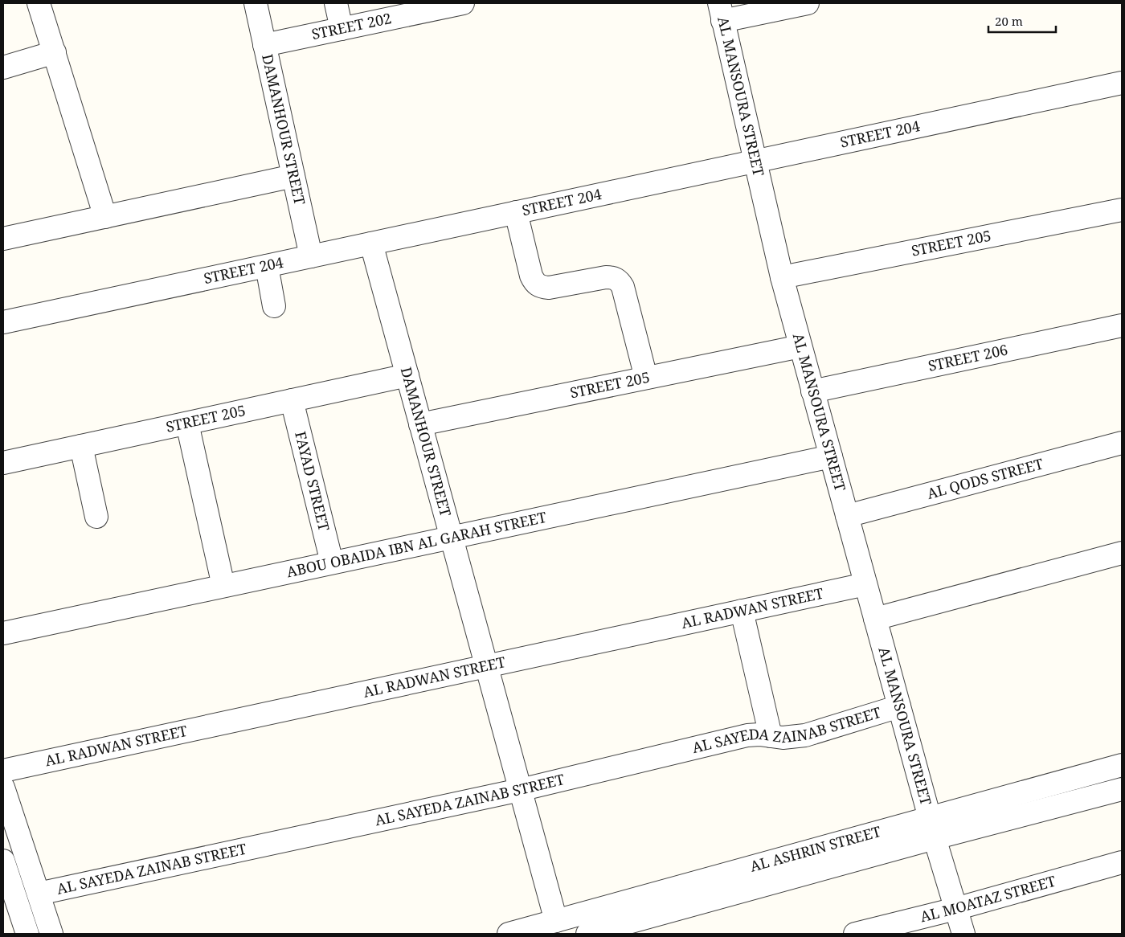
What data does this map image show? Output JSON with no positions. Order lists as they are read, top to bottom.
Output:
{
  "streets": {
    "street": [
      "STREET 202",
      "AL MANSOURA STREET",
      "DAMANHOUR STREET",
      "STREET 204",
      "STREET 205",
      "STREET 206",
      "AL QODS STREET",
      "FAYAD STREET",
      "ABOU OBAIDA IBN AL GARAH STREET",
      "AL RADWAN STREET",
      "AL SAYEDA ZAINAB STREET",
      "AL ASHRIN STREET",
      "AL MOATAZ STREET"
    ]
  },
  "crossings": [
    ["STREET 202", "DAMANHOUR STREET"],
    ["AL MANSOURA STREET", "STREET 204"],
    ["AL MANSOURA STREET", "STREET 205"],
    ["AL MANSOURA STREET", "STREET 206"],
    ["AL MANSOURA STREET", "AL QODS STREET"],
    ["AL MANSOURA STREET", "ABOU OBAIDA IBN AL GARAH STREET"],
    ["AL MANSOURA STREET", "AL RADWAN STREET"],
    ["AL MANSOURA STREET", "AL SAYEDA ZAINAB STREET"],
    ["AL MANSOURA STREET", "AL ASHRIN STREET"],
    ["AL MANSOURA STREET", "AL MOATAZ STREET"],
    ["DAMANHOUR STREET", "STREET 204"],
    ["DAMANHOUR STREET", "STREET 205"],
    ["DAMANHOUR STREET", "ABOU OBAIDA IBN AL GARAH STREET"],
    ["DAMANHOUR STREET", "AL RADWAN STREET"],
    ["DAMANHOUR STREET", "AL SAYEDA ZAINAB STREET"],
    ["DAMANHOUR STREET", "AL ASHRIN STREET"],
    ["STREET 205", "FAYAD STREET"],
    ["FAYAD STREET", "ABOU OBAIDA IBN AL GARAH STREET"]
  ],
  "scale_bar": "20 m"
}
